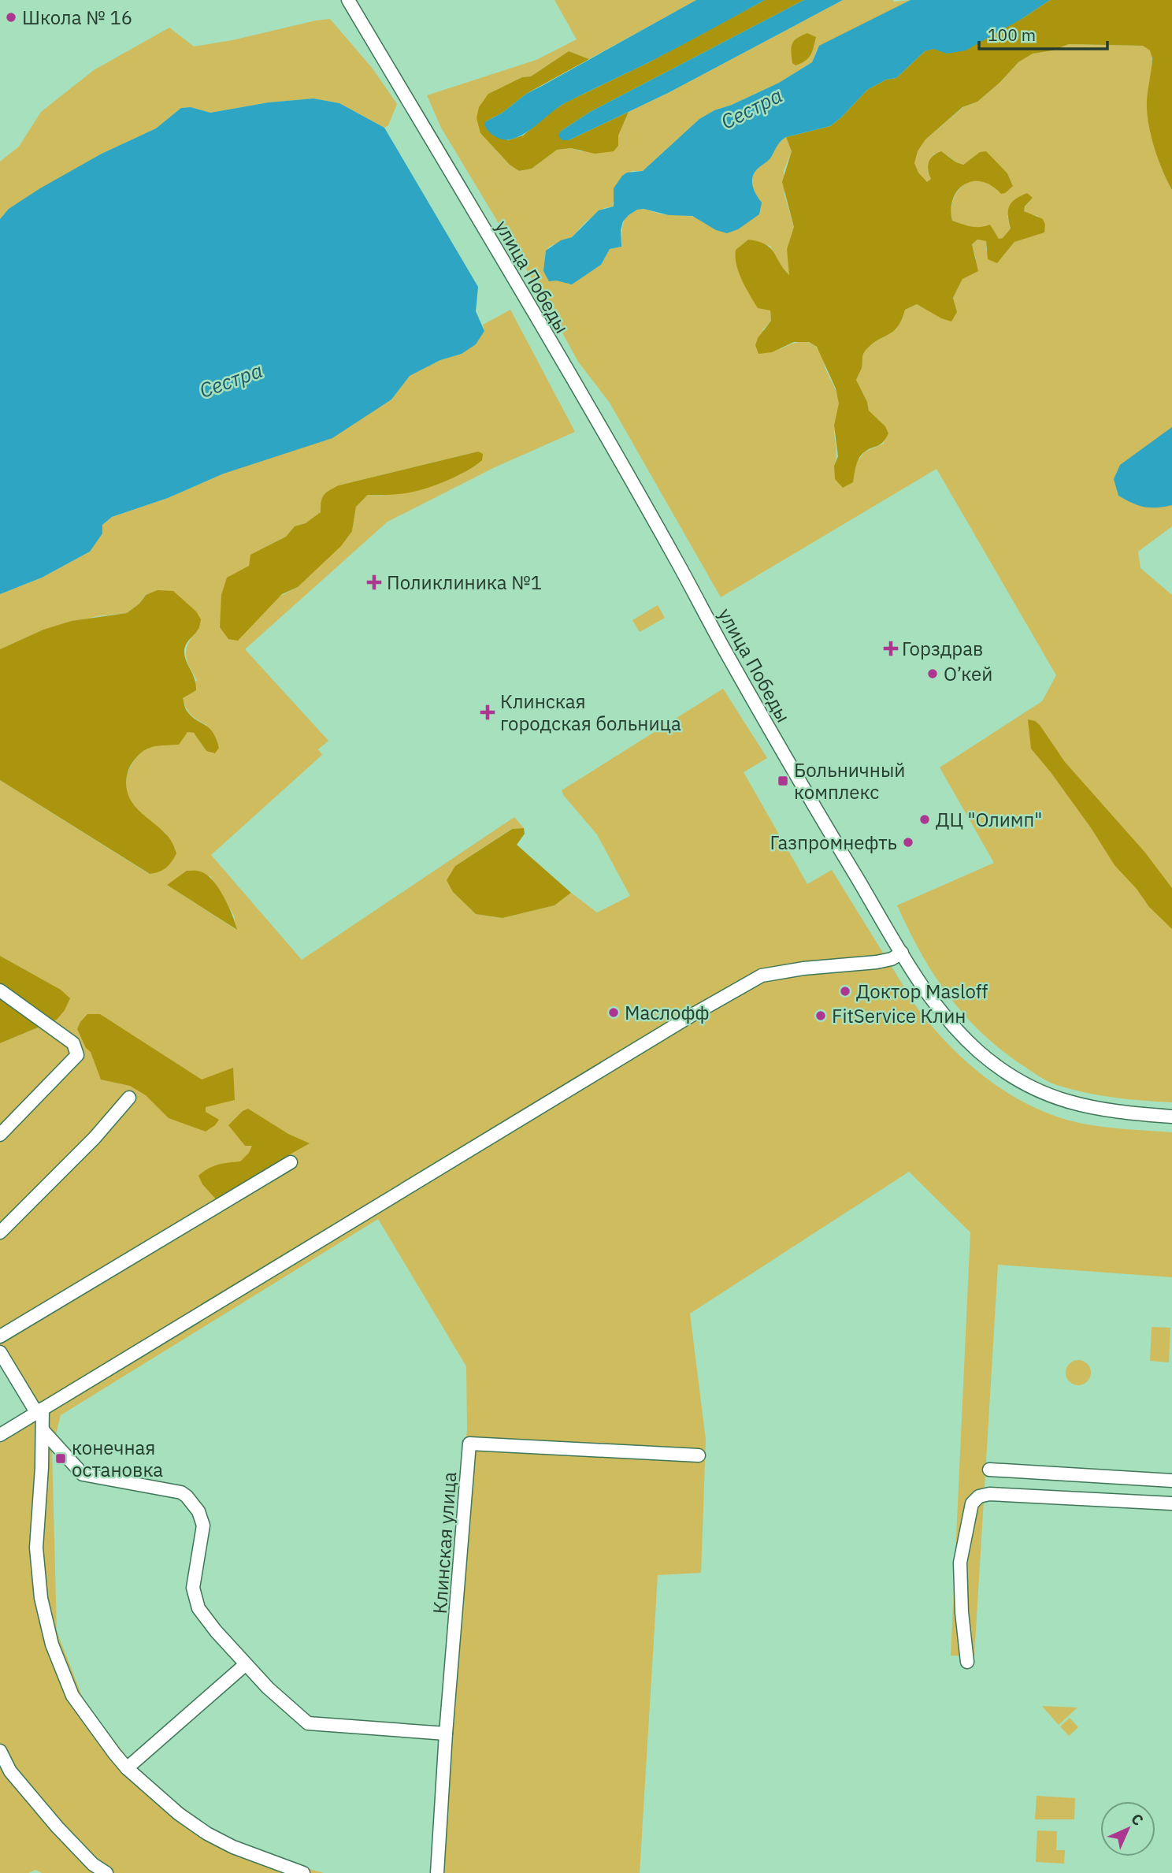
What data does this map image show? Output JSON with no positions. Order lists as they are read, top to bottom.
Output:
{
  "streets": {
    "street": ["улица Победы", "Клинская улица"]
  },
  "water": ["Сестра"],
  "places": {
    "other": [
      "Школа № 16",
      "О’кей",
      "ДЦ \"Олимп\"",
      "Газпромнефть",
      "Доктор Masloff",
      "Маслофф",
      "FitService Клин"
    ],
    "health": ["Поликлиника №1", "Горздрав", "Клинская городская больница"],
    "transit": ["Больничный комплекс", "конечная остановка"]
  },
  "scale_bar": "100 m",
  "north": "top right"
}
